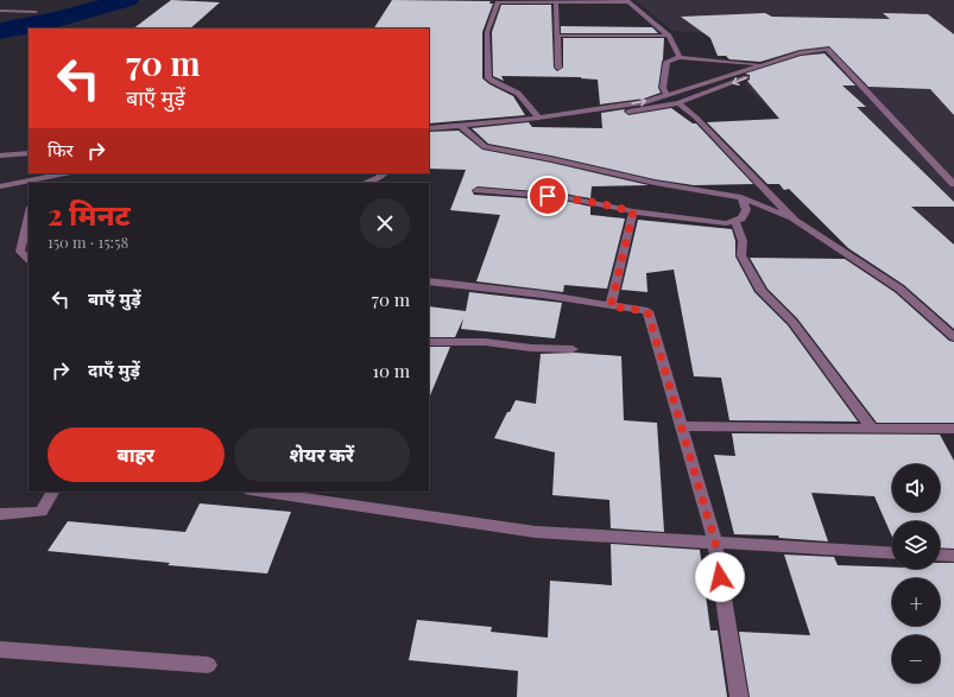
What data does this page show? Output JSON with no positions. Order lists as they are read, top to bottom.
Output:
{
  "page": {
    "turn": ["70 m", "बाएँ मुड़ें"],
    "then": "फिर",
    "heading": ["2 मिनट", "150 m · 15:58"],
    "list": [
      {
        "name": "बाएँ मुड़ें",
        "value": "70 m"
      },
      {
        "name": "दाएँ मुड़ें",
        "value": "10 m"
      }
    ],
    "buttons": ["बाहर", "शेयर करें"],
    "map_buttons": ["+", "−"]
  }
}
